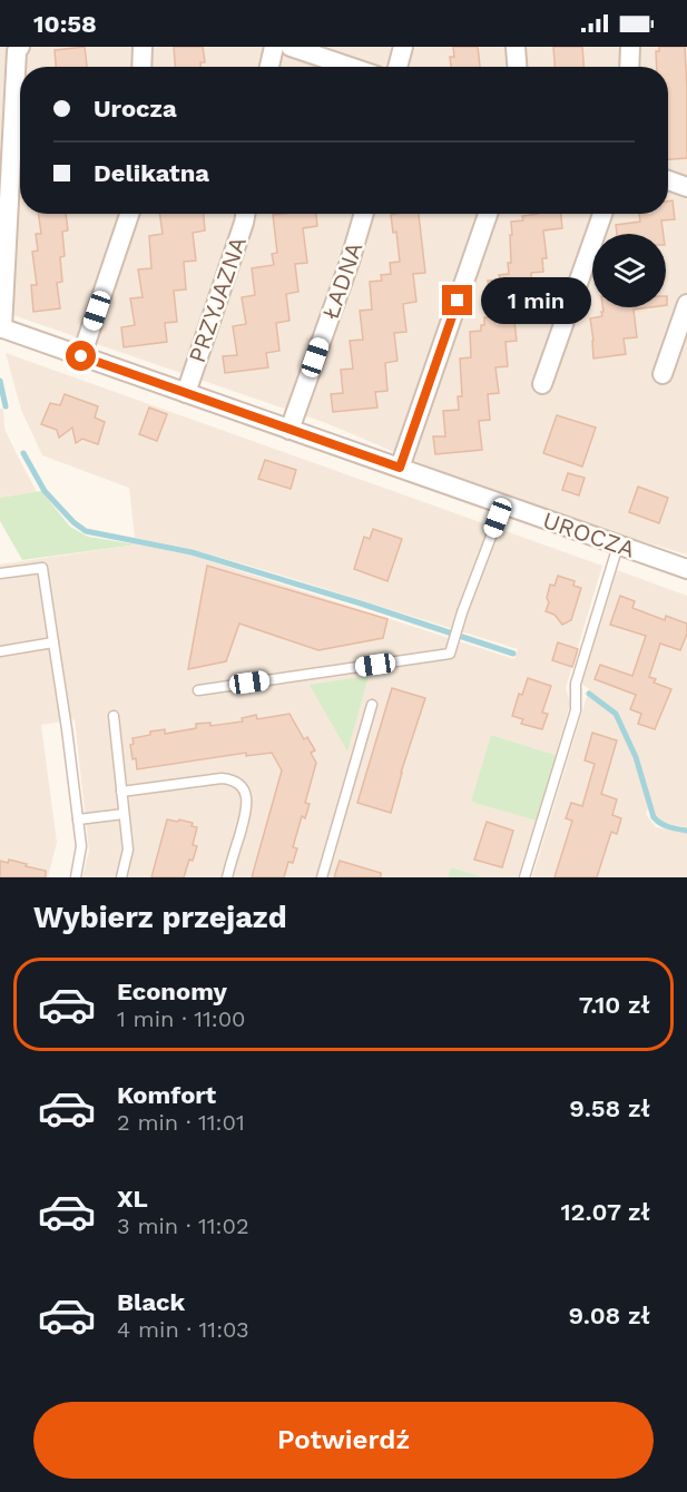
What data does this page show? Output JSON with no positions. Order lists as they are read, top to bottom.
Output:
{
  "streets": {
    "street": ["ŁADNA", "PRZYJAZNA", "UROCZA"]
  },
  "crossings": [
    ["ŁADNA", "UROCZA"],
    ["PRZYJAZNA", "UROCZA"]
  ],
  "page": {
    "status": "10:58",
    "banner": ["Urocza", "Delikatna"],
    "bubble": "1 min",
    "heading": "Wybierz przejazd",
    "list": [
      {
        "name": "Economy",
        "note": "1 min · 11:00",
        "value": "7.10 zł"
      },
      {
        "name": "Komfort",
        "note": "2 min · 11:01",
        "value": "9.58 zł"
      },
      {
        "name": "XL",
        "note": "3 min · 11:02",
        "value": "12.07 zł"
      },
      {
        "name": "Black",
        "note": "4 min · 11:03",
        "value": "9.08 zł"
      }
    ],
    "buttons": "Potwierdź"
  }
}
